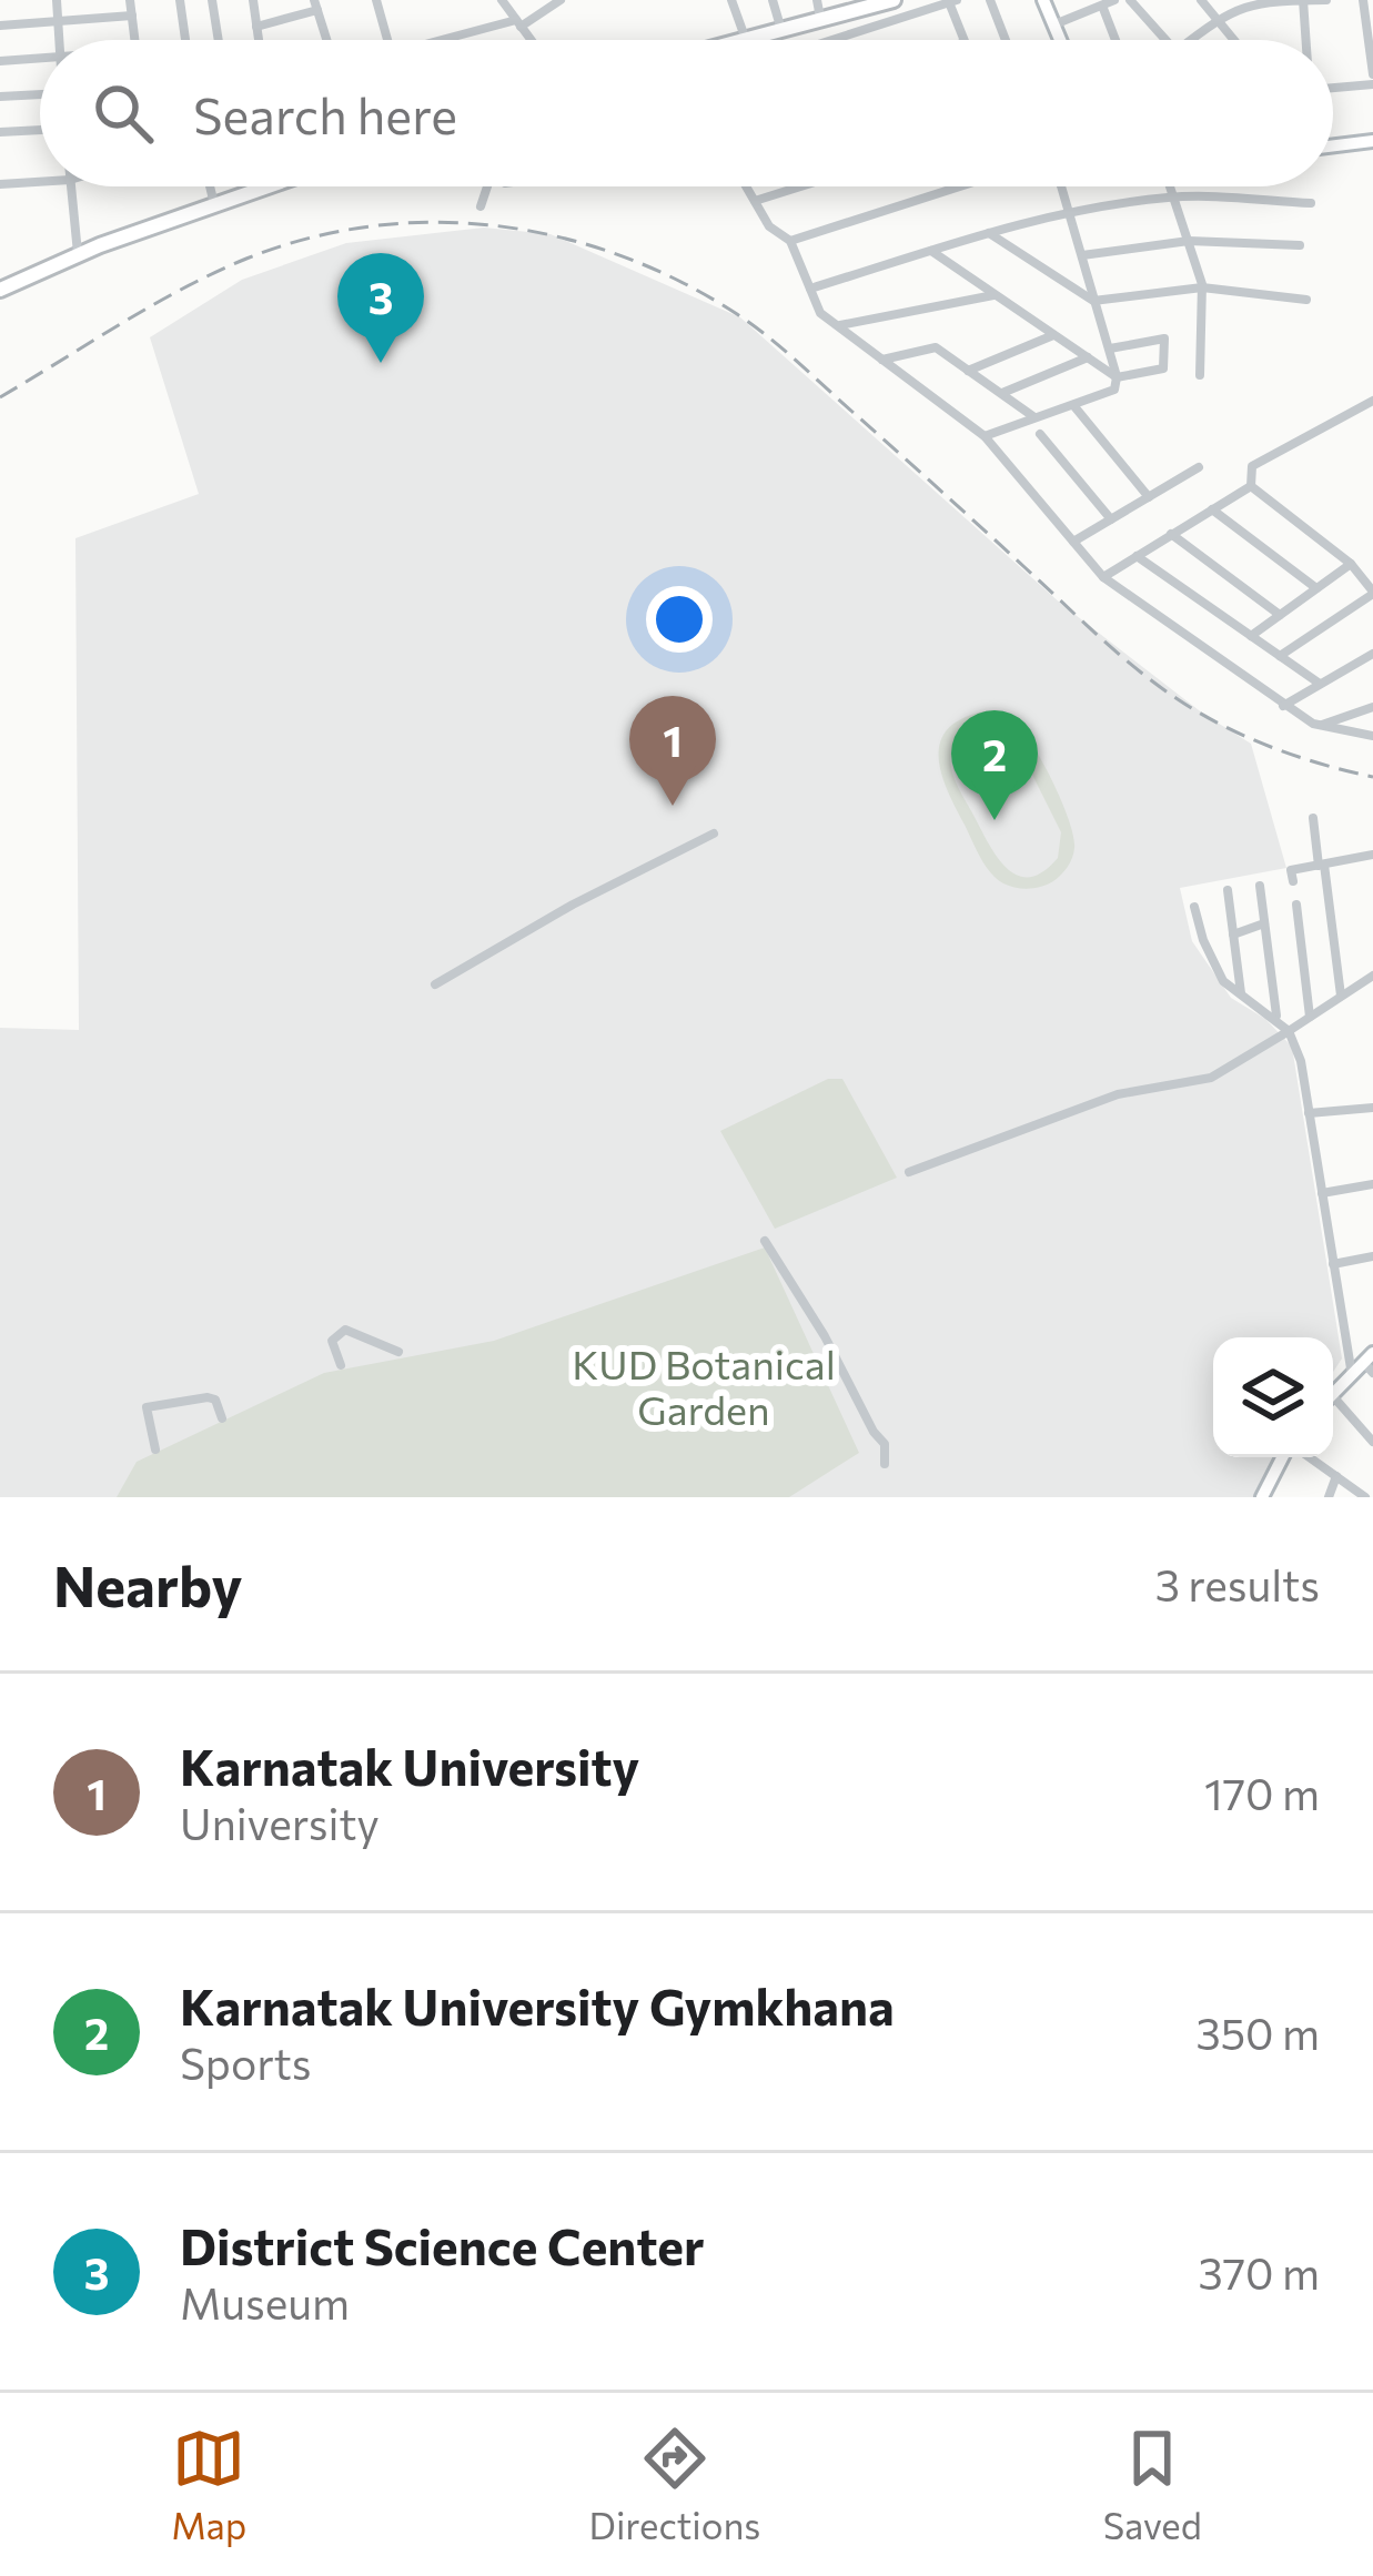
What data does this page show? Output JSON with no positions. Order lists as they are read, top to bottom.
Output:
{
  "parks": ["KUD Botanical Garden"],
  "page": {
    "search": "Search here",
    "pins": ["3", "1", "2"],
    "heading": ["Nearby", "3 results"],
    "list": [
      {
        "mark": "1",
        "name": "Karnatak University",
        "note": "University",
        "value": "170 m"
      },
      {
        "mark": "2",
        "name": "Karnatak University Gymkhana",
        "note": "Sports",
        "value": "350 m"
      },
      {
        "mark": "3",
        "name": "District Science Center",
        "note": "Museum",
        "value": "370 m"
      }
    ],
    "nav": ["Map", "Directions", "Saved"]
  }
}
